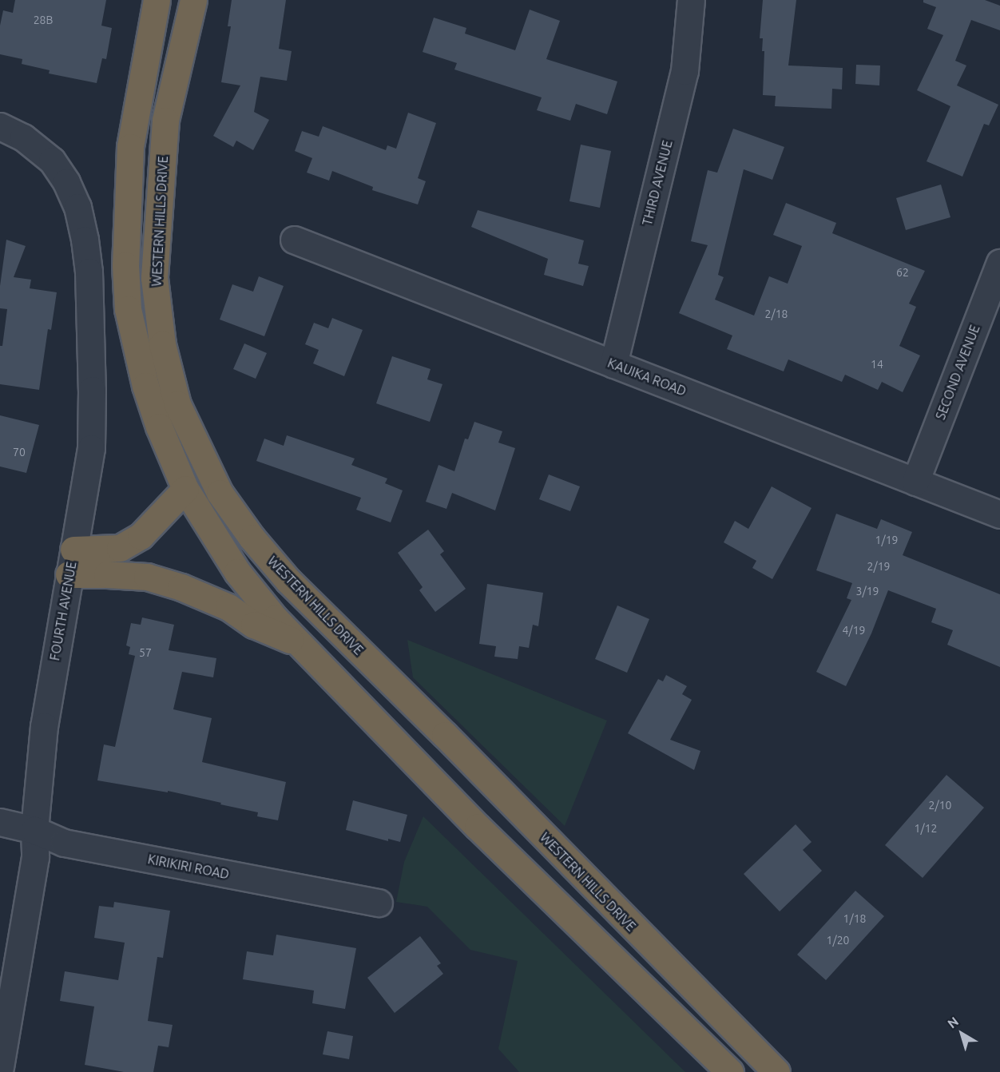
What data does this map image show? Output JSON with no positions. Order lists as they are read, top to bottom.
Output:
{
  "streets": {
    "highway": ["WESTERN HILLS DRIVE"],
    "street": [
      "THIRD AVENUE",
      "SECOND AVENUE",
      "KAUIKA ROAD",
      "FOURTH AVENUE",
      "KIRIKIRI ROAD"
    ]
  },
  "crossings": [
    ["THIRD AVENUE", "KAUIKA ROAD"],
    ["SECOND AVENUE", "KAUIKA ROAD"],
    ["FOURTH AVENUE", "KIRIKIRI ROAD"]
  ],
  "house_numbers": [
    "28B",
    "62",
    "2/18",
    "14",
    "70",
    "1/19",
    "2/19",
    "3/19",
    "4/19",
    "57",
    "2/10",
    "1/12",
    "1/18",
    "1/20"
  ],
  "north": "top left"
}
